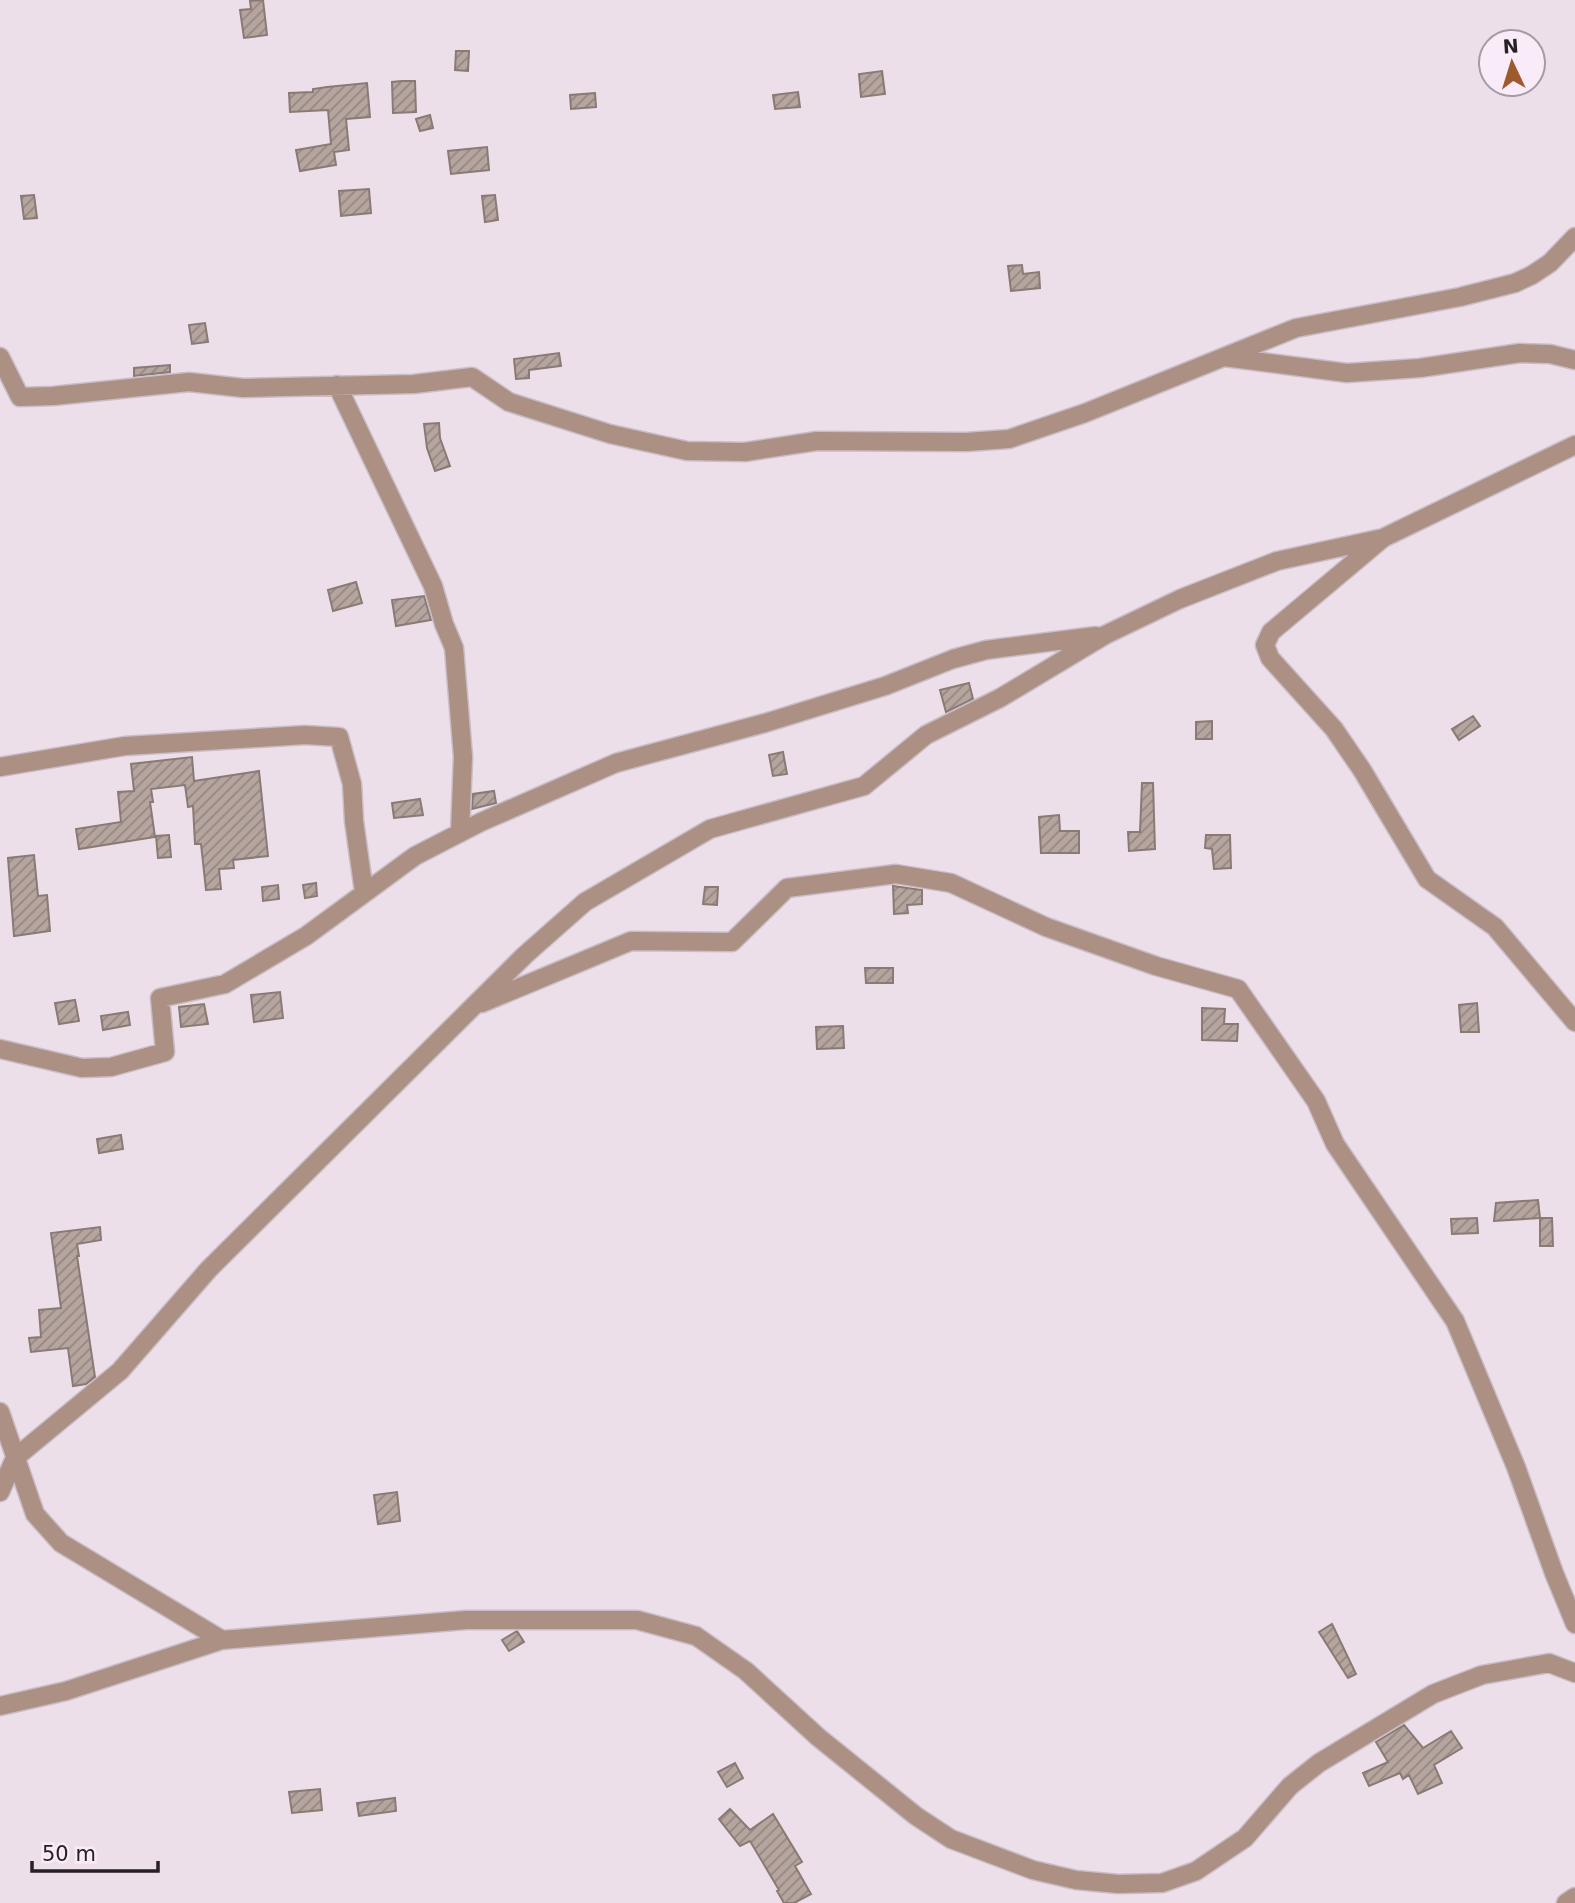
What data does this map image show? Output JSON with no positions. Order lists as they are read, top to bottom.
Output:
{
  "scale_bar": "50 m",
  "north": "top"
}
